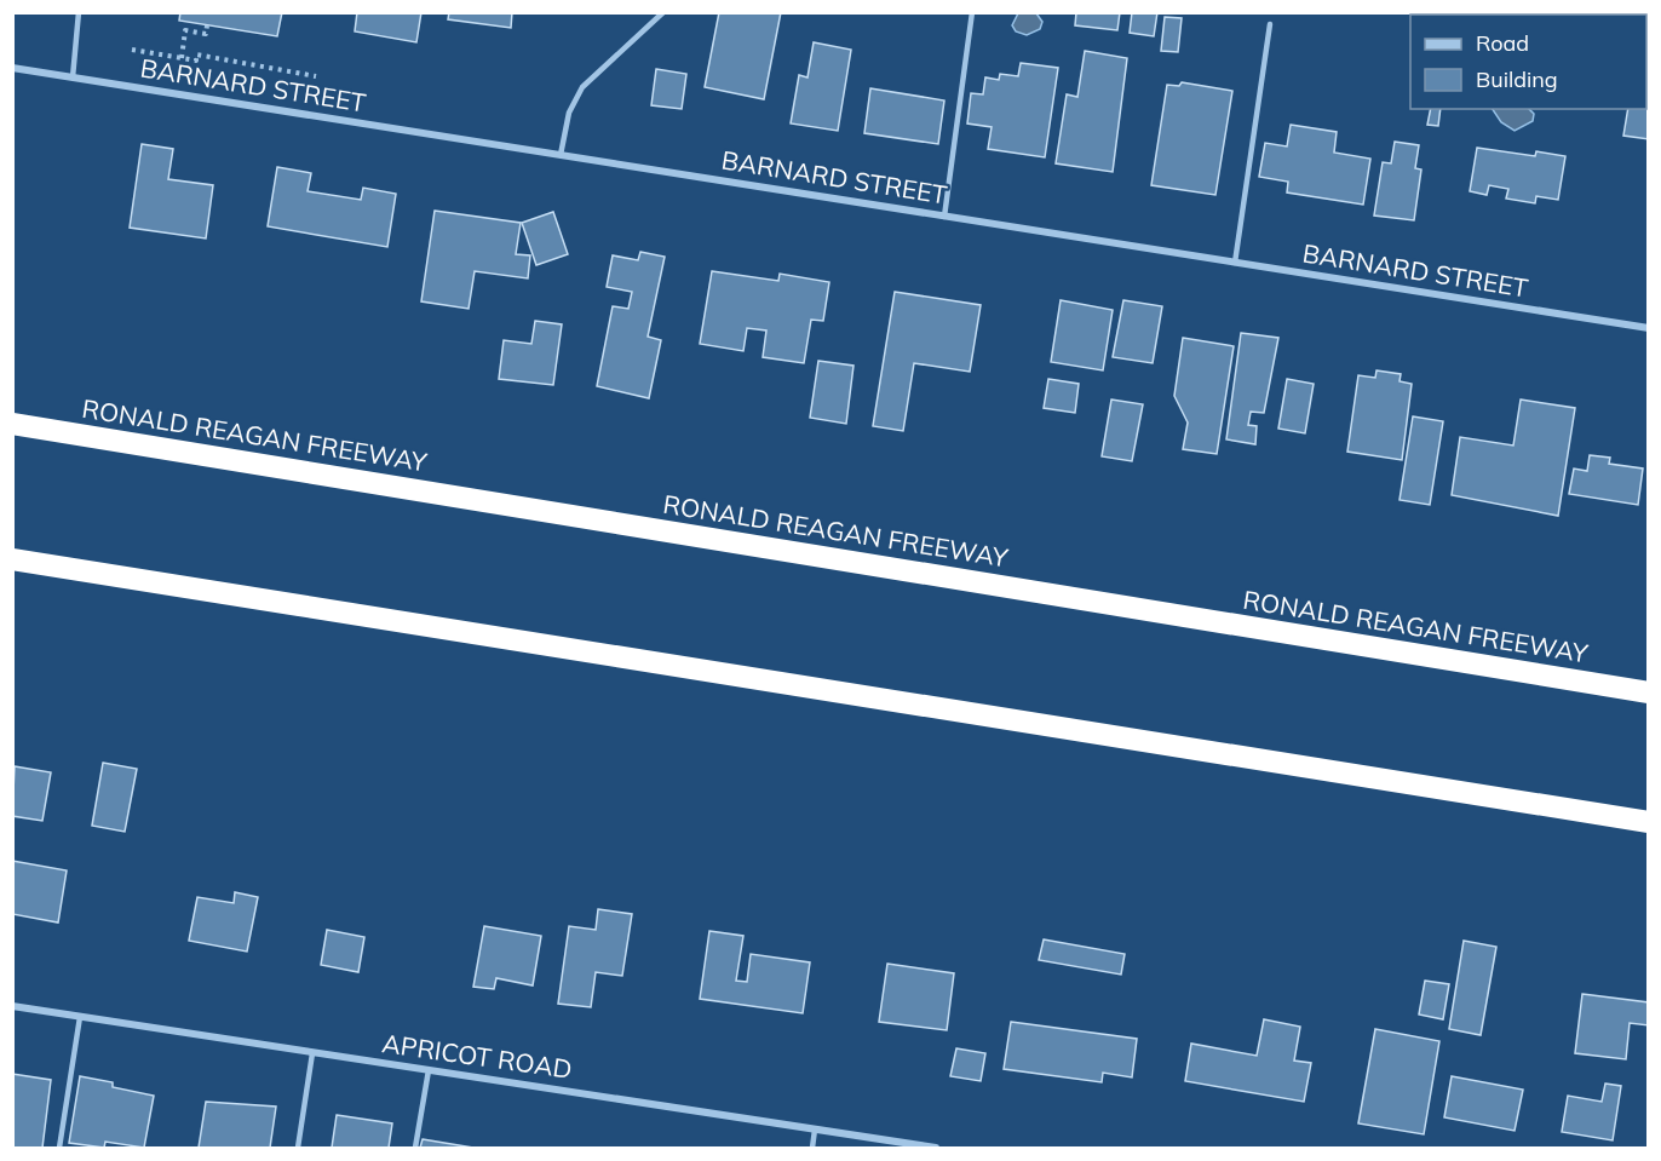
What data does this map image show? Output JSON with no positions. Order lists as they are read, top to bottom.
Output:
{
  "streets": {
    "highway": ["RONALD REAGAN FREEWAY"],
    "street": ["BARNARD STREET", "APRICOT ROAD"]
  },
  "legend": ["Road", "Building"]
}
